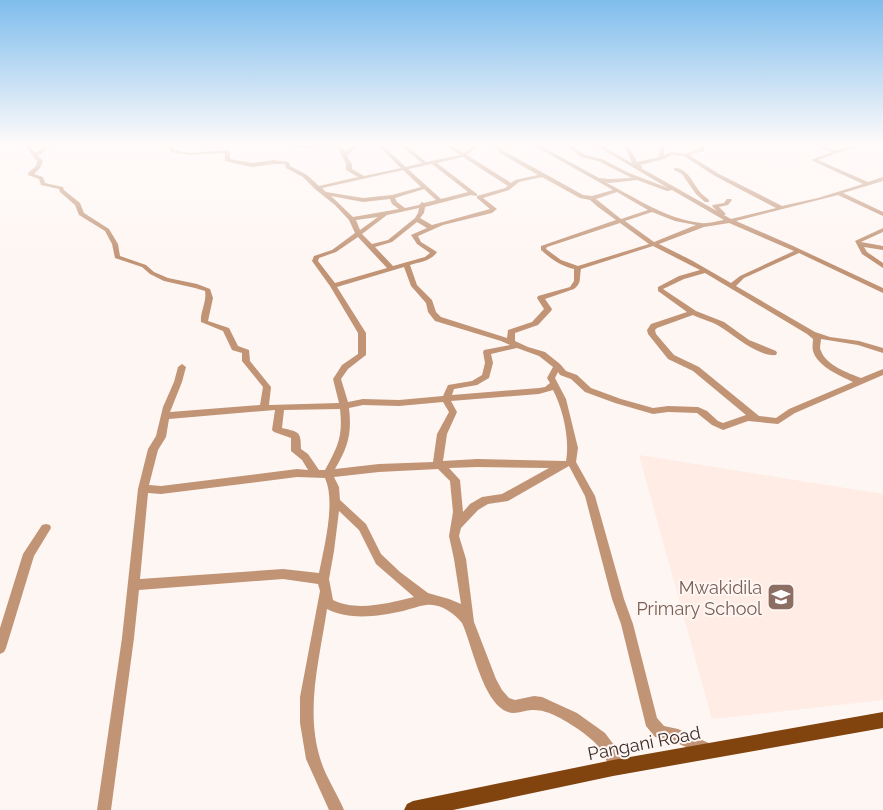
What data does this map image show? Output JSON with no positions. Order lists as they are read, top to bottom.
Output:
{
  "streets": {
    "main road": ["Pangani Road"]
  },
  "places": {
    "school or university": ["Mwakidila Primary School"]
  }
}
